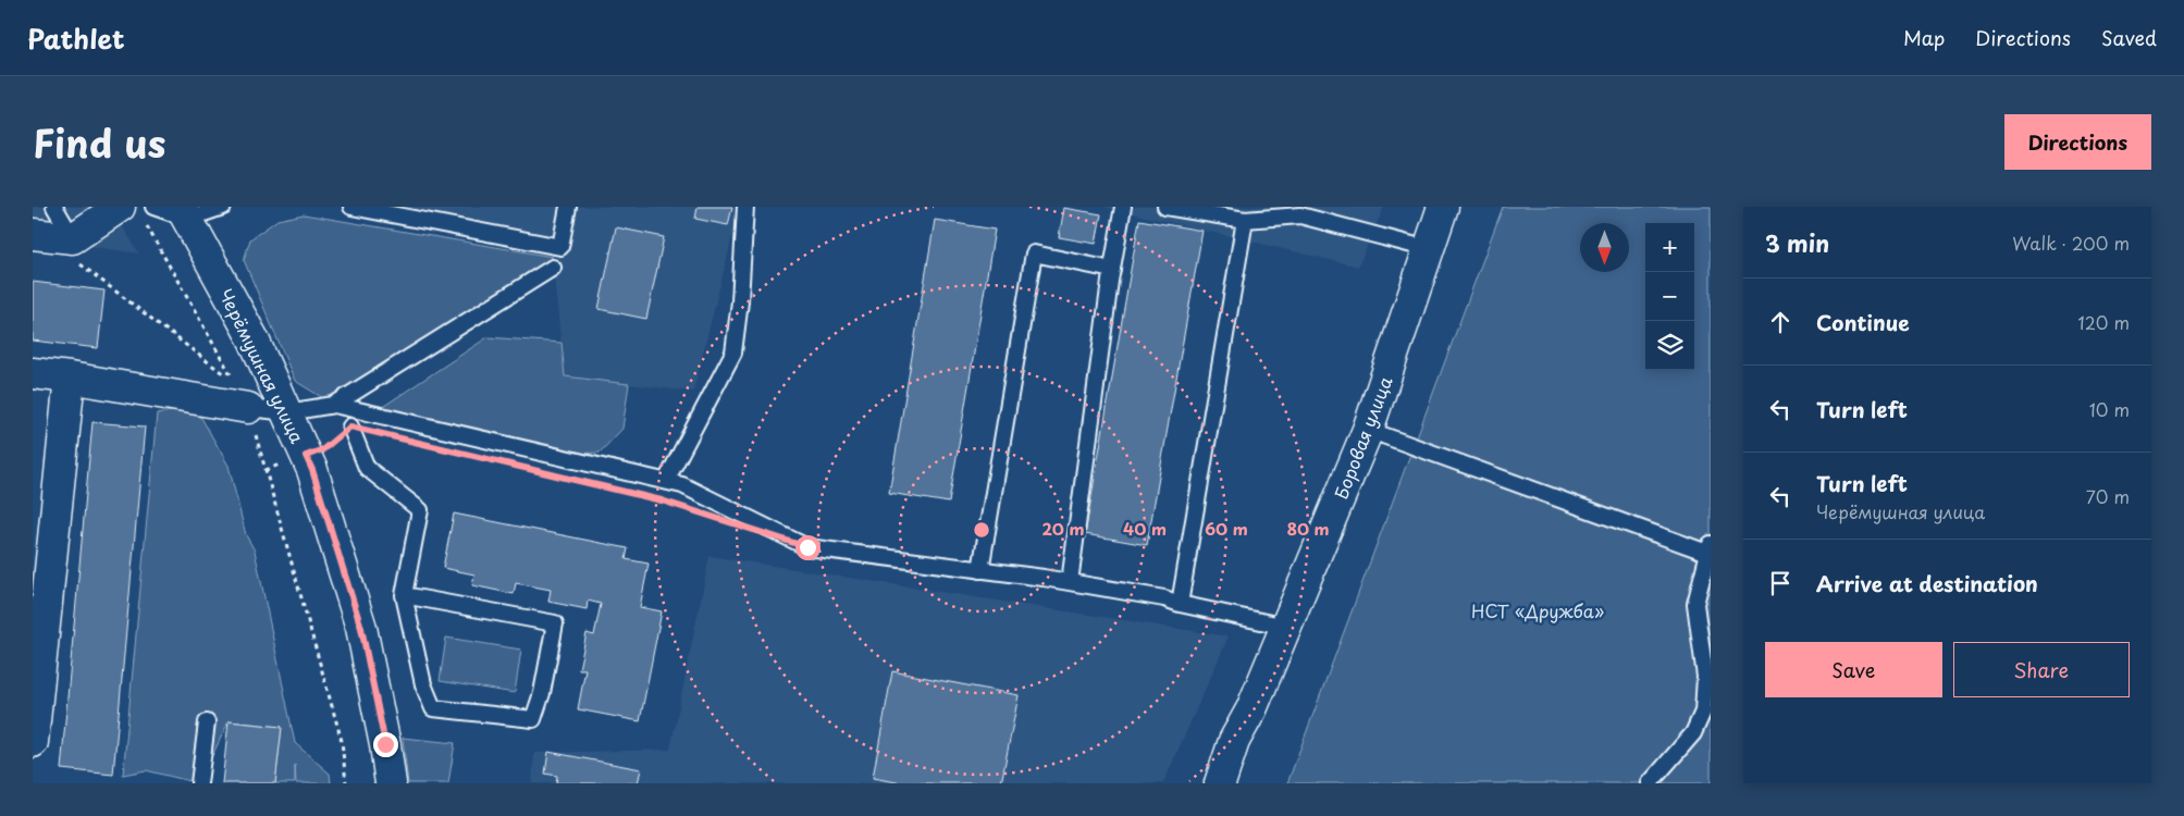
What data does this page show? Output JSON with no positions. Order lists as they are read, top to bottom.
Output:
{
  "streets": {
    "street": ["Черёмушная улица", "Боровая улица"]
  },
  "parks": ["НСТ «Дружба»"],
  "north": "bottom",
  "page": {
    "header": "Pathlet",
    "nav": ["Map", "Directions", "Saved"],
    "title": "Find us",
    "buttons": [
      "Directions",
      ["Save", "Share"]
    ],
    "heading": ["3 min", "Walk · 200 m"],
    "map_buttons": ["+", "−"],
    "list": [
      ["Continue", "120 m"],
      ["Turn left", "10 m"],
      ["Turn left", "Черёмушная улица", "70 m"],
      "Arrive at destination"
    ]
  },
  "rings": [
    "20 m",
    "40 m",
    "60 m",
    "80 m"
  ]
}
